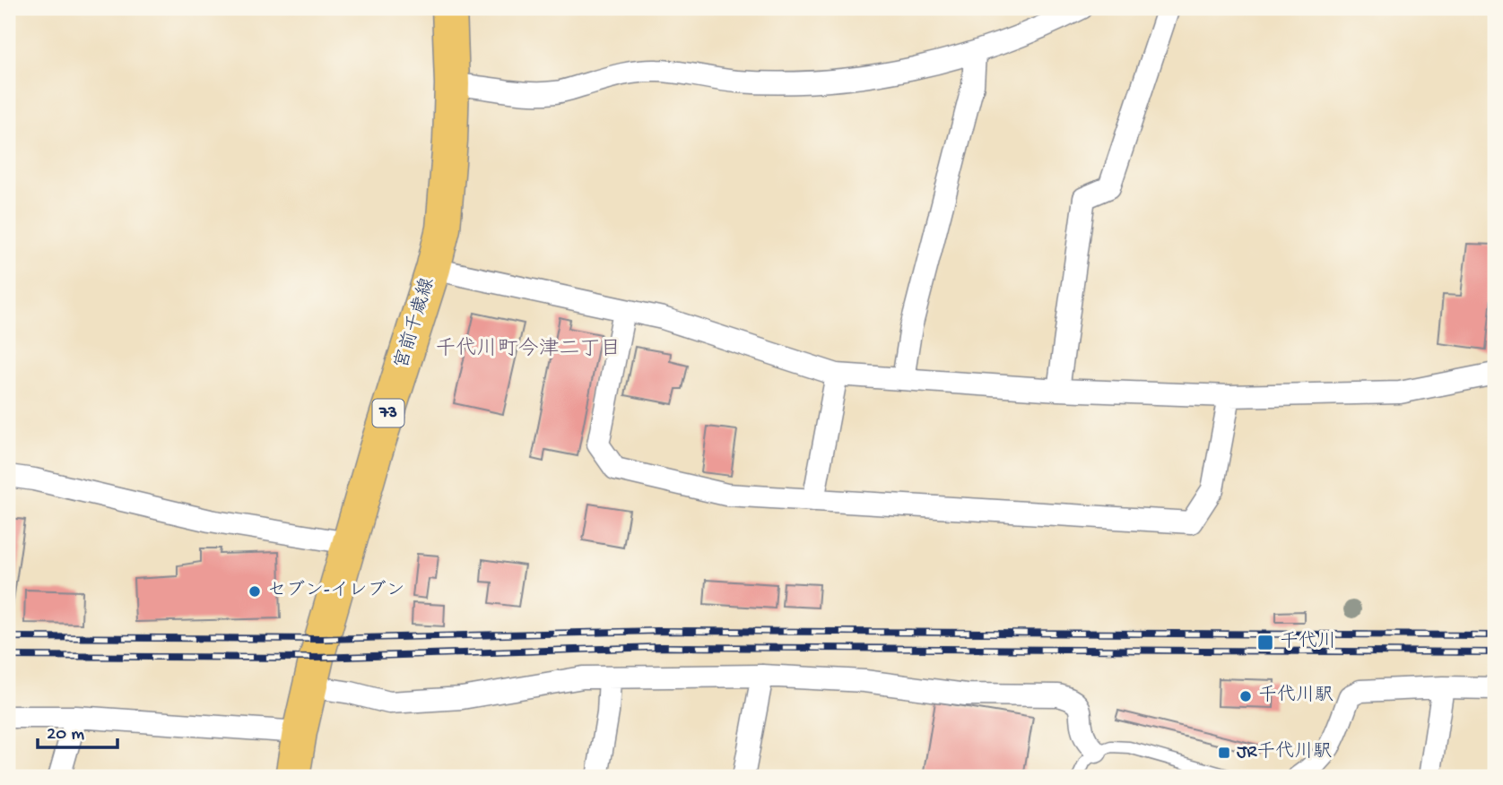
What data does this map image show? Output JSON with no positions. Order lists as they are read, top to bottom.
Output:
{
  "streets": {
    "main road": ["宮前千歳線", "73"]
  },
  "districts": ["千代川町今津二丁目"],
  "places": {
    "other": ["セブン-イレブン", "千代川駅"],
    "transit": ["千代川", "JR千代川駅"]
  },
  "scale_bar": "20 m"
}
